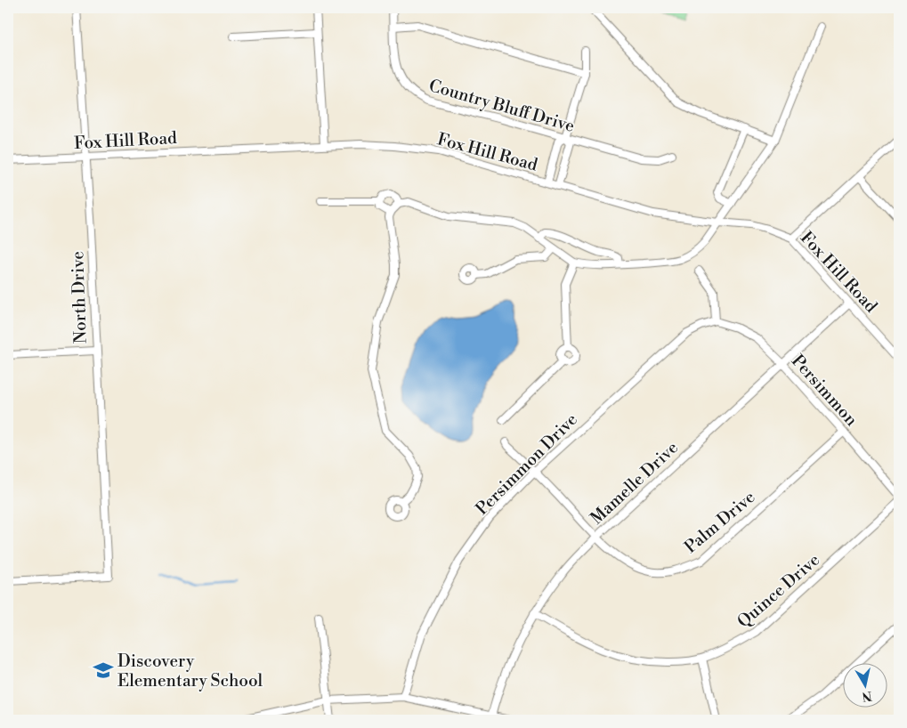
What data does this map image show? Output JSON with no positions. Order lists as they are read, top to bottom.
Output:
{
  "streets": {
    "street": [
      "Country Bluff Drive",
      "Fox Hill Road",
      "North Drive",
      "Persimmon",
      "Persimmon Drive",
      "Mamelle Drive",
      "Palm Drive",
      "Quince Drive"
    ]
  },
  "crossings": [
    ["Fox Hill Road", "North Drive"],
    ["Fox Hill Road", "Mamelle Drive"],
    ["Persimmon", "Persimmon Drive"],
    ["Persimmon", "Mamelle Drive"],
    ["Persimmon", "Palm Drive"],
    ["Persimmon Drive", "Palm Drive"],
    ["Mamelle Drive", "Palm Drive"],
    ["Mamelle Drive", "Quince Drive"]
  ],
  "places": {
    "school or university": ["Discovery Elementary School"]
  },
  "north": "bottom"
}
